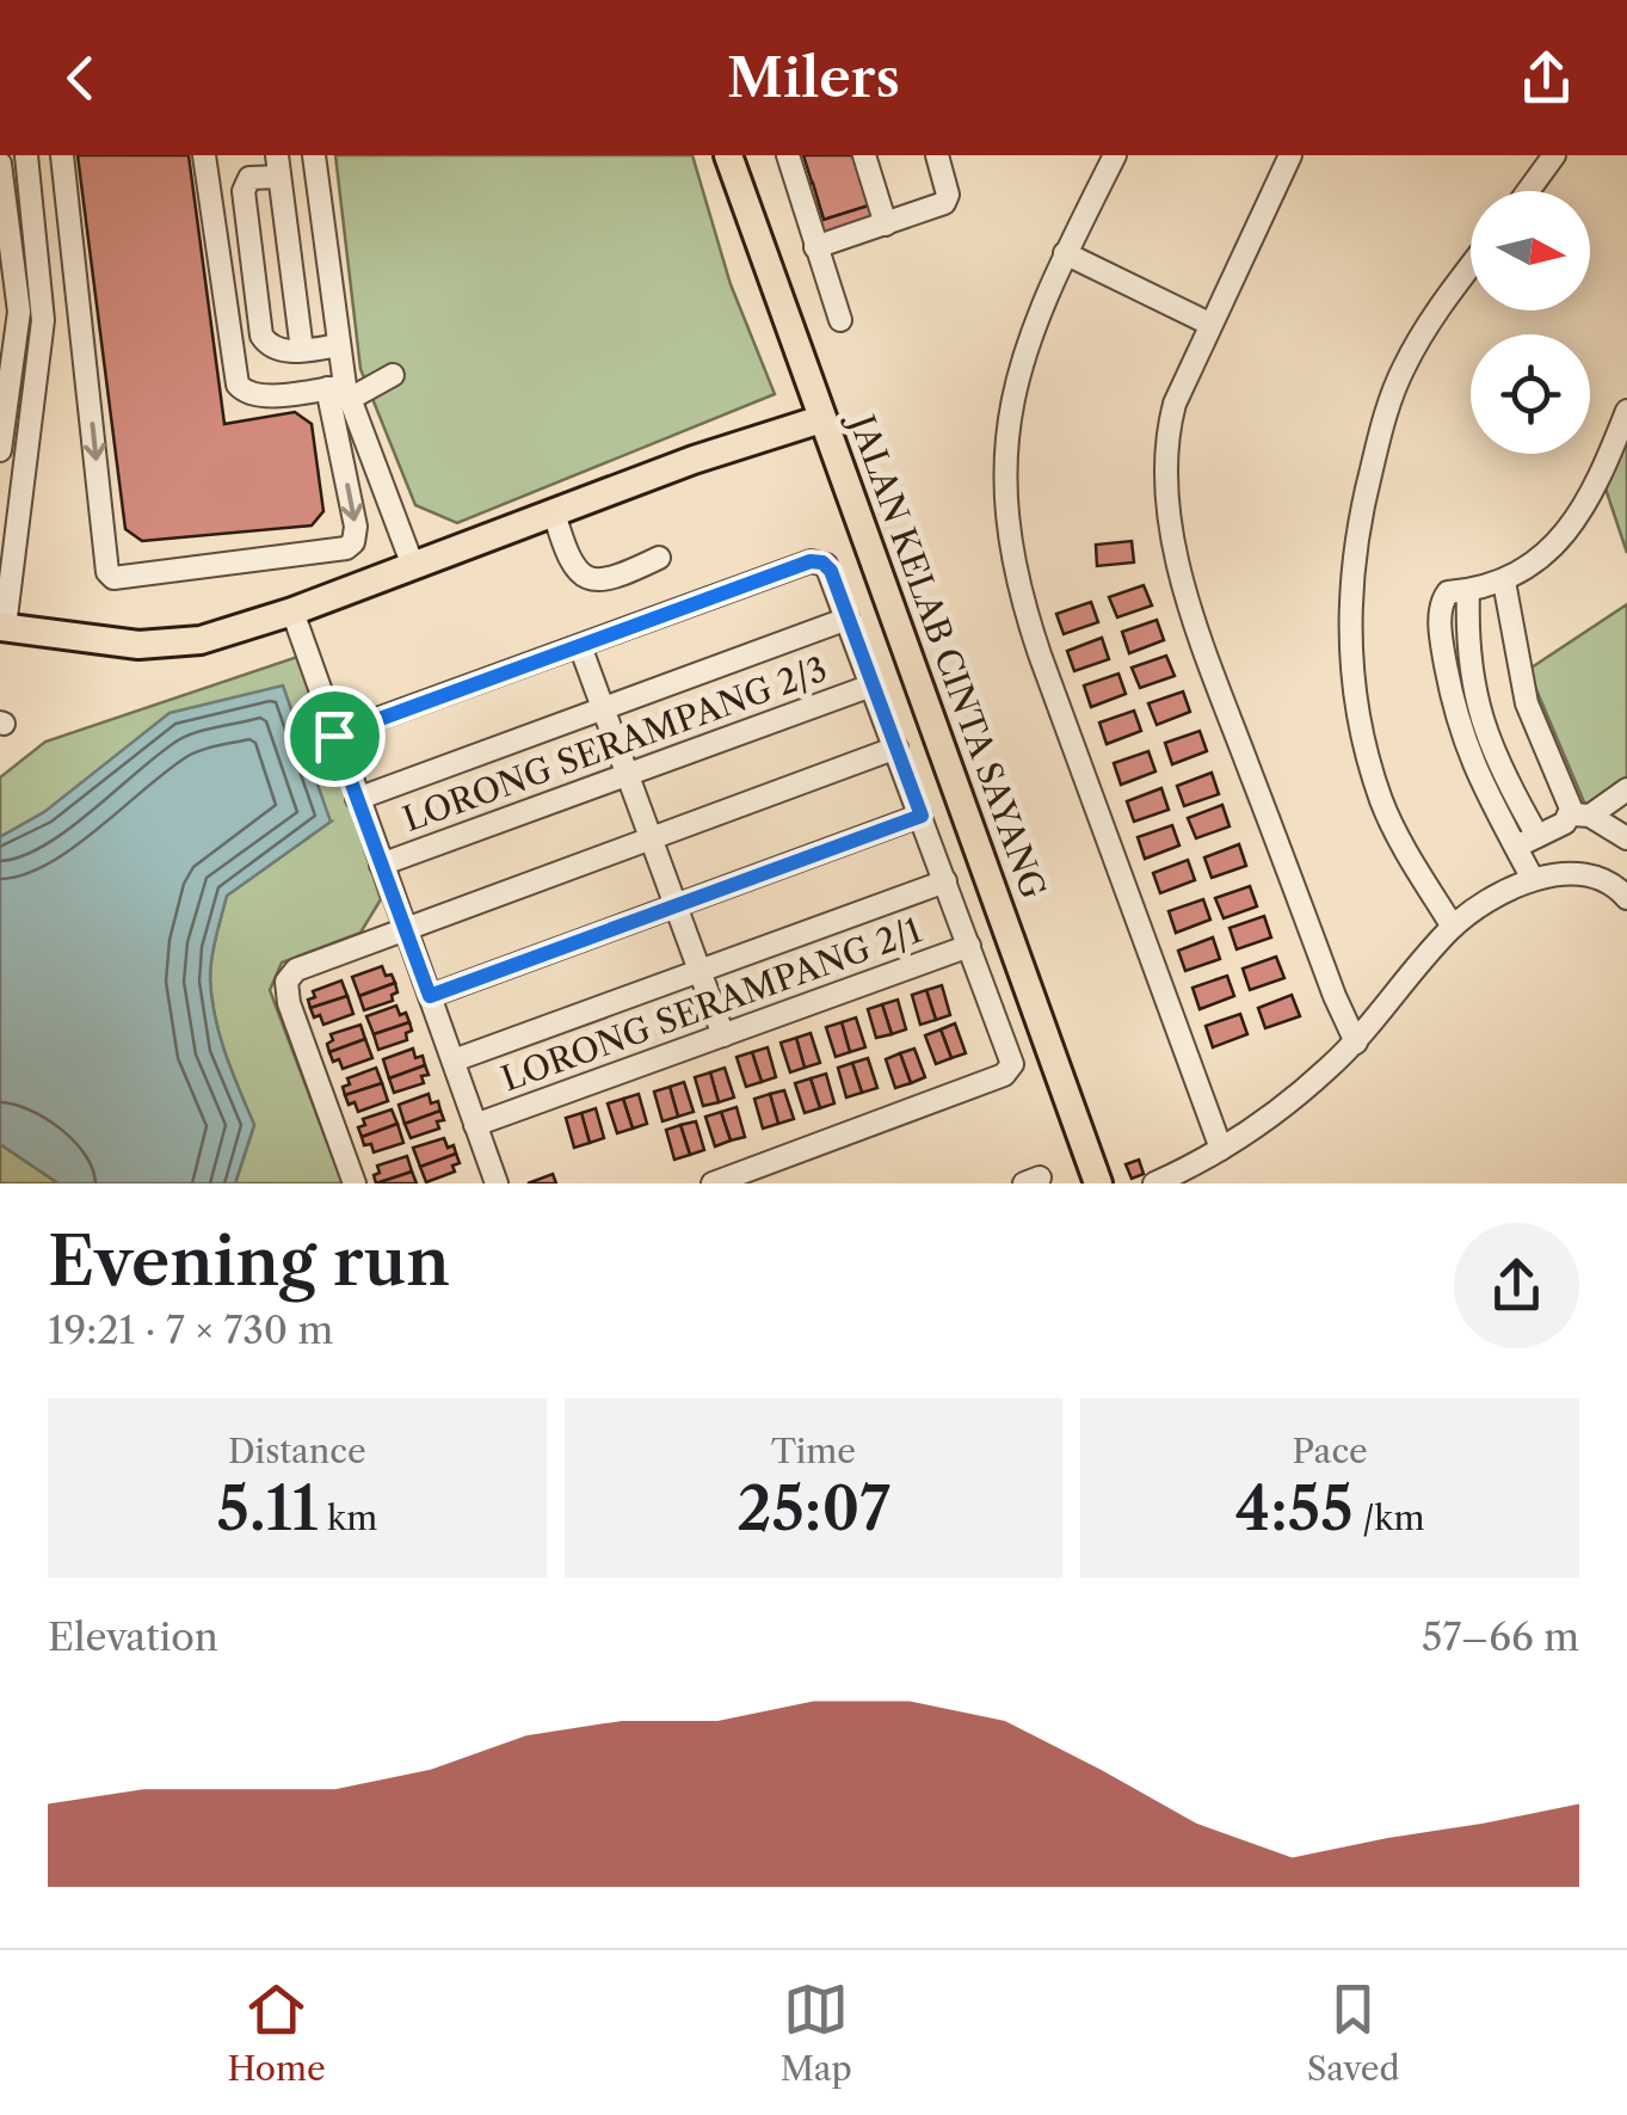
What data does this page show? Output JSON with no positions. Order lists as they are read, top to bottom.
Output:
{
  "streets": {
    "main road": ["JALAN KELAB CINTA SAYANG"],
    "street": ["LORONG SERAMPANG 2/3", "LORONG SERAMPANG 2/1"]
  },
  "north": "right",
  "page": {
    "header": "Milers",
    "heading": ["Evening run", "19:21 · 7 × 730 m"],
    "stats": [
      ["Distance", "5.11 km"],
      ["Time", "25:07"],
      ["Pace", "4:55 /km"]
    ],
    "chart": ["Elevation", "57–66 m"],
    "tabs": ["Home", "Map", "Saved"]
  }
}
